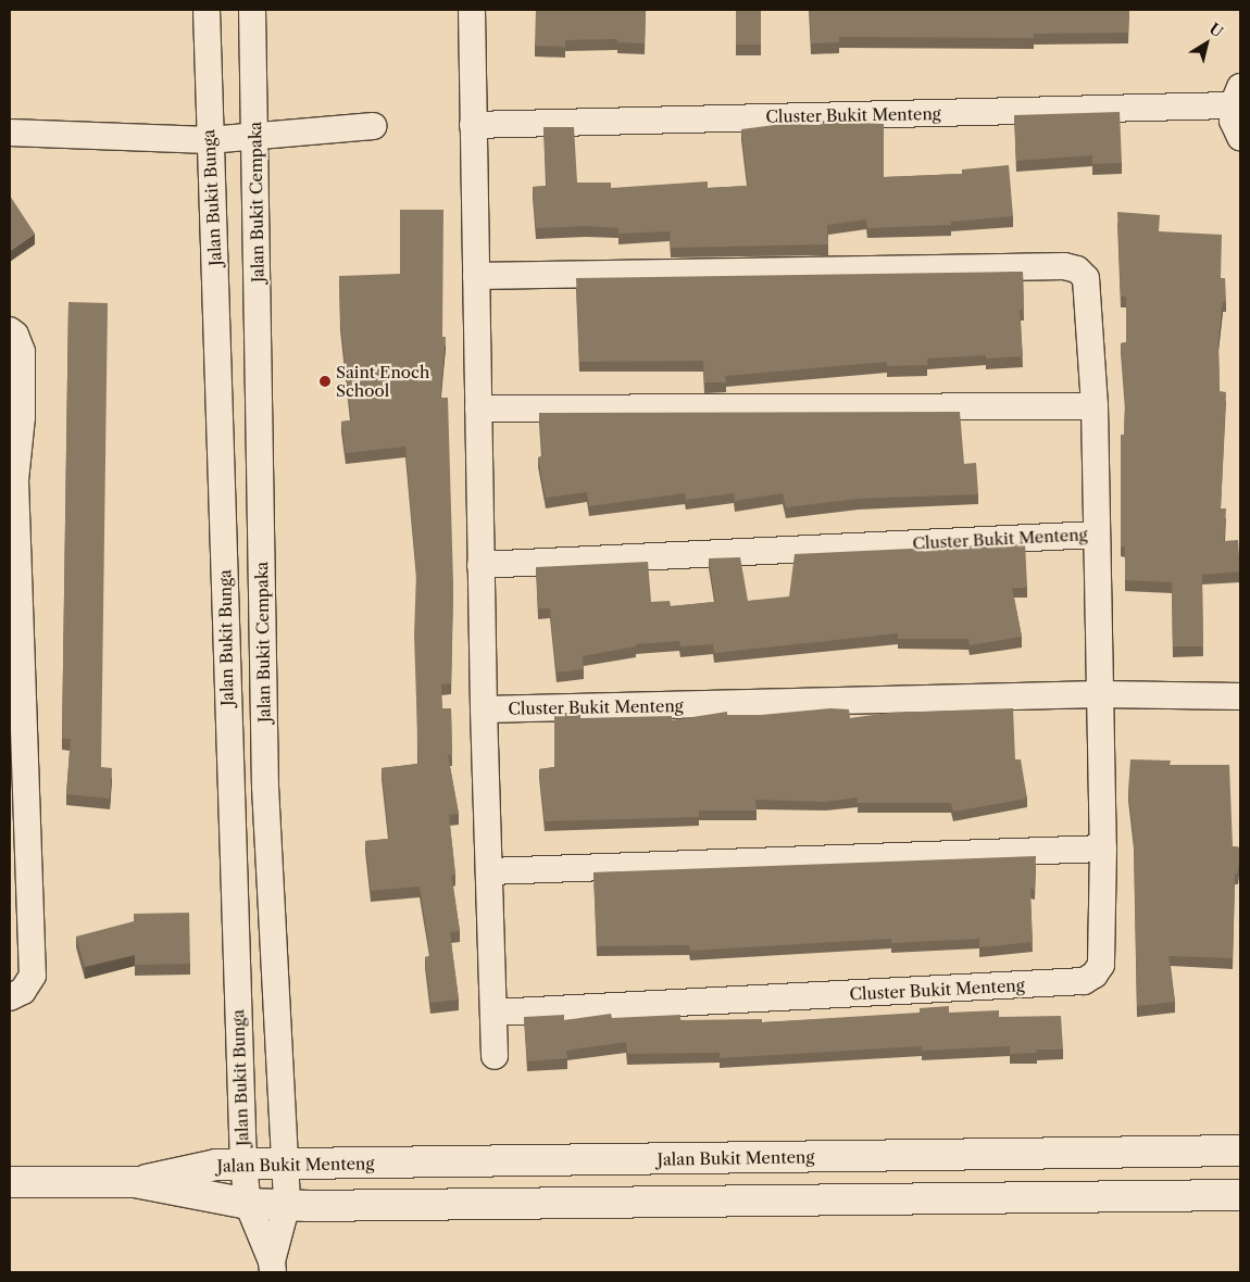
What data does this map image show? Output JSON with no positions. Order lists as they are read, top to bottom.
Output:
{
  "streets": {
    "street": [
      "Cluster Bukit Menteng",
      "Jalan Bukit Bunga",
      "Jalan Bukit Cempaka",
      "Jalan Bukit Menteng"
    ]
  },
  "crossings": [
    ["Jalan Bukit Bunga", "Jalan Bukit Cempaka"],
    ["Jalan Bukit Bunga", "Jalan Bukit Menteng"],
    ["Jalan Bukit Cempaka", "Jalan Bukit Menteng"]
  ],
  "places": ["Saint Enoch School"],
  "north": "top right"
}
